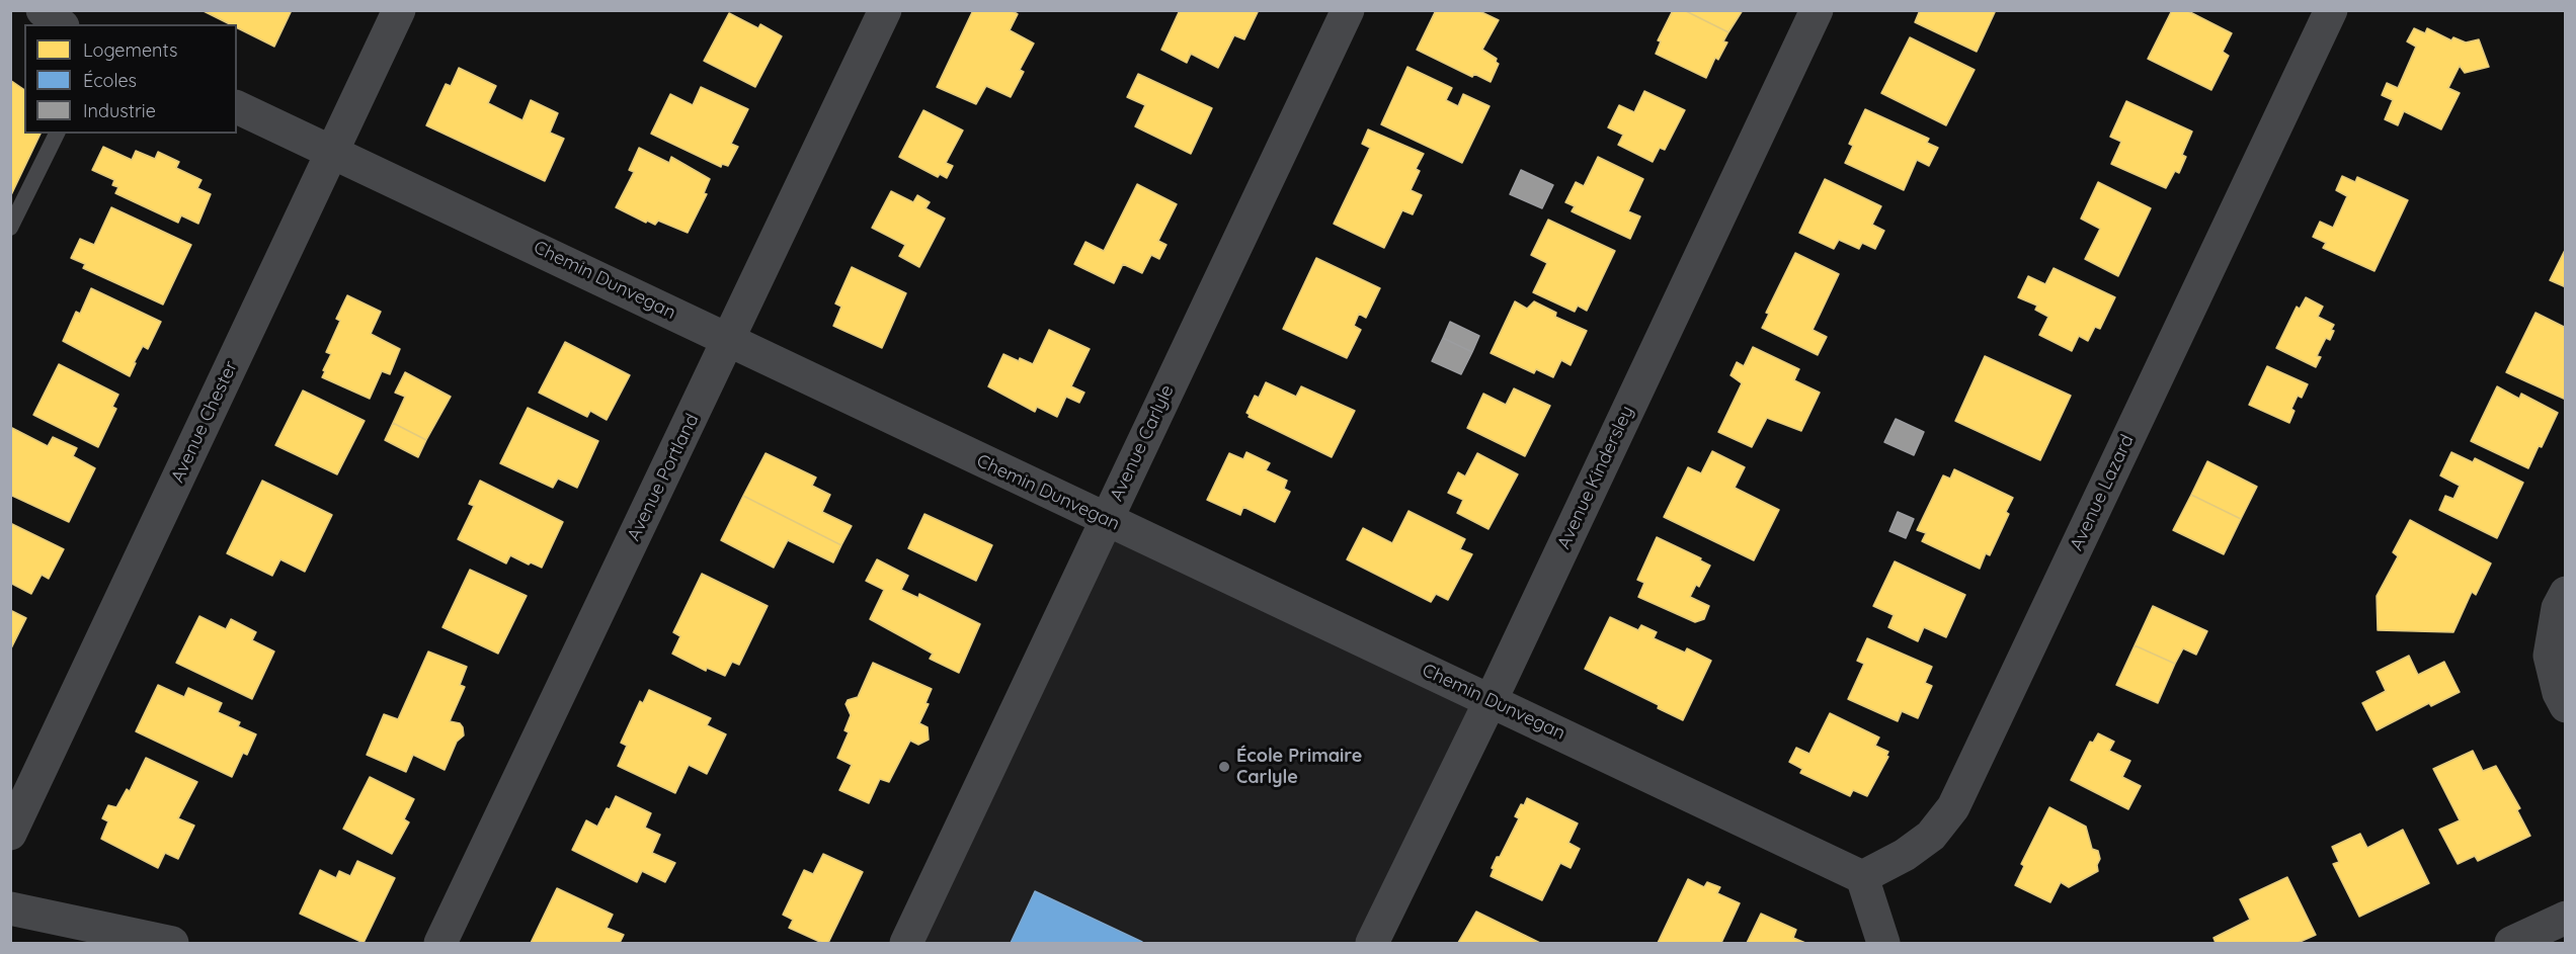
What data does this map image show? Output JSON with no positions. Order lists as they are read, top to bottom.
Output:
{
  "streets": {
    "street": [
      "Chemin Dunvegan",
      "Avenue Chester",
      "Avenue Carlyle",
      "Avenue Portland",
      "Avenue Kindersley",
      "Avenue Lazard"
    ]
  },
  "crossings": [
    ["Chemin Dunvegan", "Avenue Chester"],
    ["Chemin Dunvegan", "Avenue Carlyle"],
    ["Chemin Dunvegan", "Avenue Portland"],
    ["Chemin Dunvegan", "Avenue Kindersley"],
    ["Chemin Dunvegan", "Avenue Lazard"]
  ],
  "places": ["École Primaire Carlyle"],
  "legend": ["Logements", "Écoles", "Industrie"]
}
